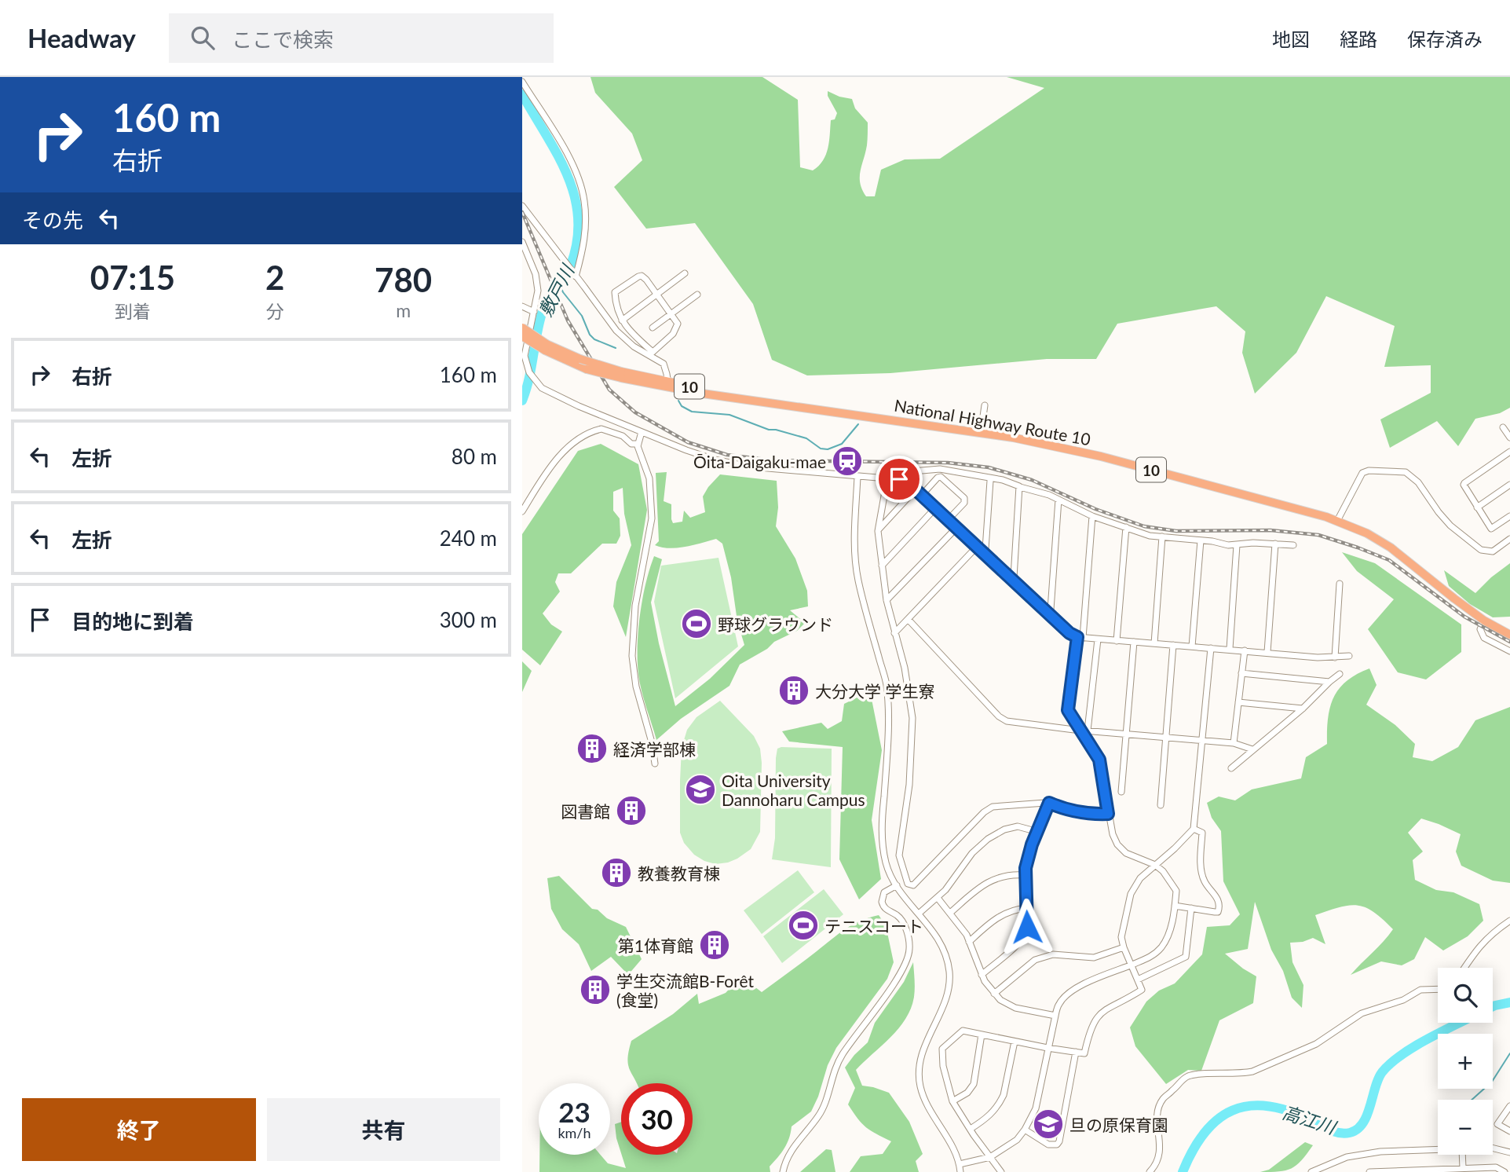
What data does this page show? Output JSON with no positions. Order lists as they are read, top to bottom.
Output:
{
  "streets": {
    "highway": ["10", "National Highway Route 10"]
  },
  "water": ["敷戸川", "高江川"],
  "places": {
    "station": ["Ōita-Daigaku-mae"],
    "sports": ["野球グラウンド", "テニスコート"],
    "building": [
      "大分大学 学生寮",
      "経済学部棟",
      "図書館",
      "教養教育棟",
      "第1体育館",
      "学生交流館B-Forêt (食堂)"
    ],
    "school or university": ["Oita University Dannoharu Campus", "旦の原保育園"]
  },
  "page": {
    "header": "Headway",
    "search": "ここで検索",
    "nav": ["地図", "経路", "保存済み"],
    "turn": ["160 m", "右折"],
    "then": "その先",
    "eta": [
      "07:15",
      "到着",
      "2",
      "分",
      "780",
      "m"
    ],
    "list": [
      {
        "name": "右折",
        "value": "160 m"
      },
      {
        "name": "左折",
        "value": "80 m"
      },
      {
        "name": "左折",
        "value": "240 m"
      },
      {
        "name": "目的地に到着",
        "value": "300 m"
      }
    ],
    "map_buttons": ["+", "−"],
    "speed": "23 km/h",
    "limit": "30",
    "buttons": ["終了", "共有"]
  }
}
